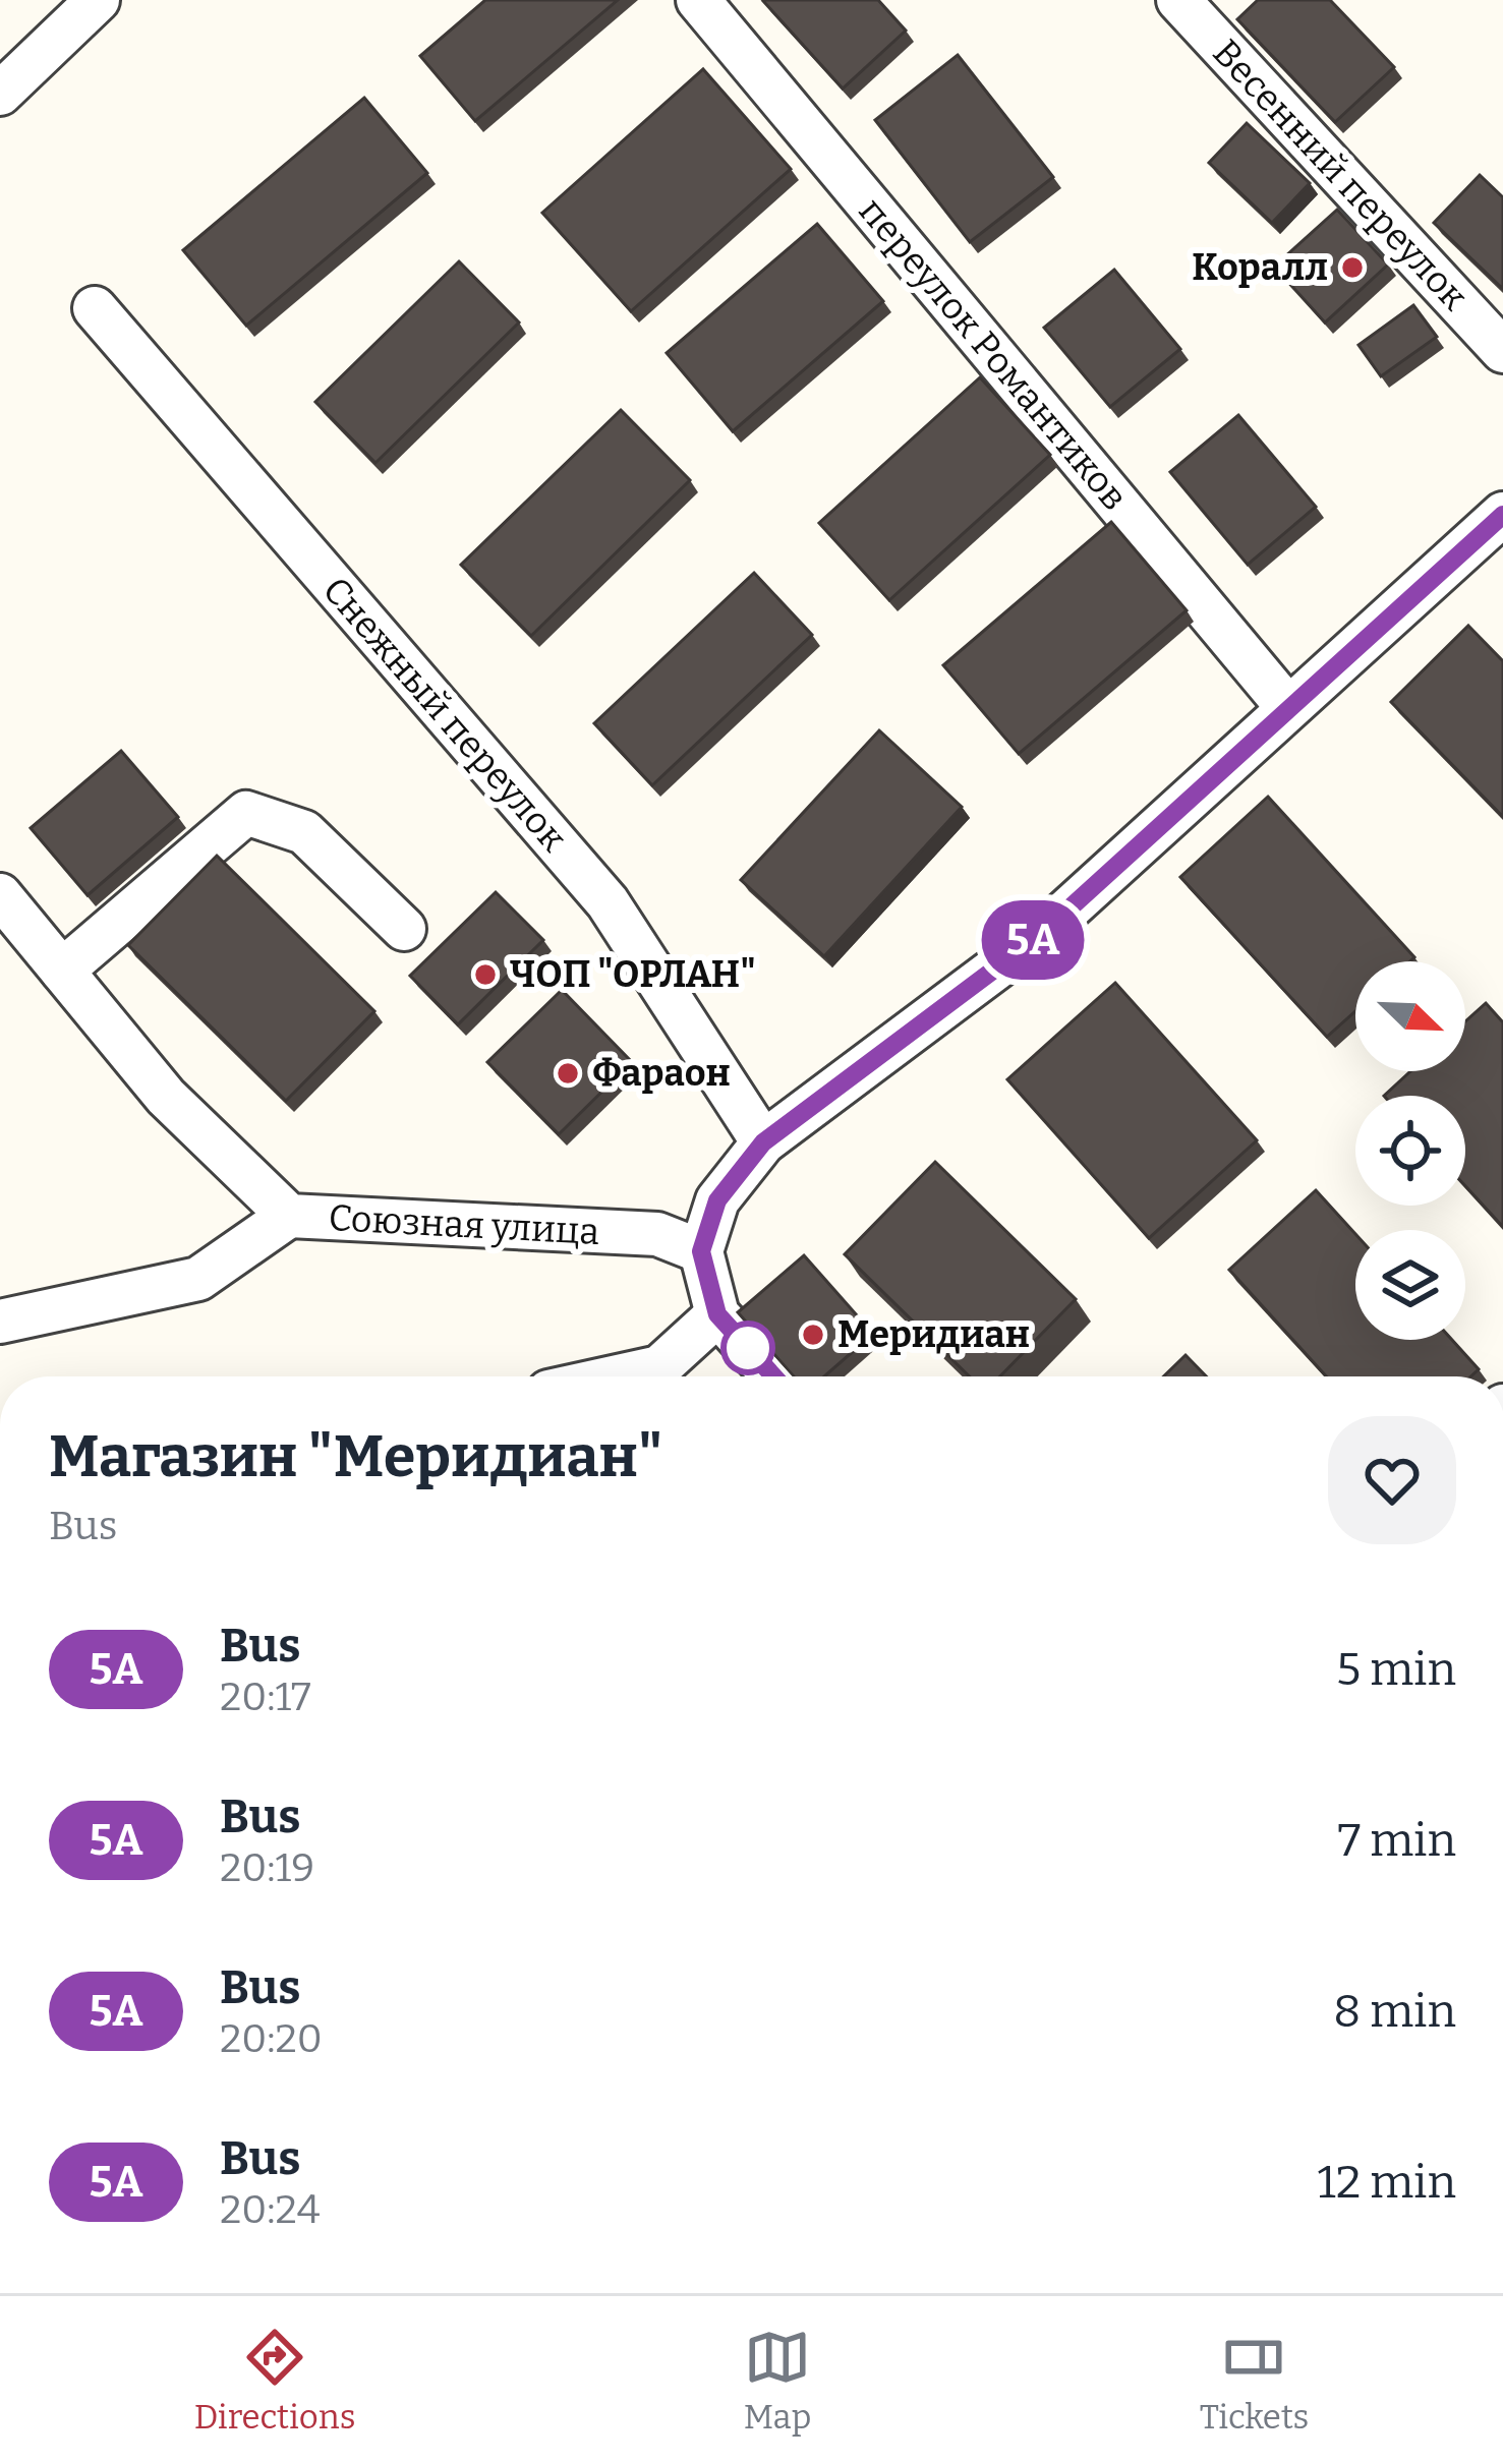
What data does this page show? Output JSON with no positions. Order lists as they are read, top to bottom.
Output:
{
  "streets": {
    "street": [
      "Весенний переулок",
      "переулок Романтиков",
      "Снежный переулок",
      "Союзная улица"
    ]
  },
  "places": [
    "Коралл",
    "ЧОП \"ОРЛАН\"",
    "Фараон",
    "Меридиан"
  ],
  "lines": ["bus line 5А"],
  "north": "bottom right",
  "page": {
    "on_map": "5А",
    "heading": ["Магазин \"Меридиан\"", "Bus"],
    "list": [
      {
        "mark": "5А",
        "name": "Bus",
        "note": "20:17",
        "value": "5 min"
      },
      {
        "mark": "5А",
        "name": "Bus",
        "note": "20:19",
        "value": "7 min"
      },
      {
        "mark": "5А",
        "name": "Bus",
        "note": "20:20",
        "value": "8 min"
      },
      {
        "mark": "5А",
        "name": "Bus",
        "note": "20:24",
        "value": "12 min"
      }
    ],
    "tabs": ["Directions", "Map", "Tickets"]
  }
}
